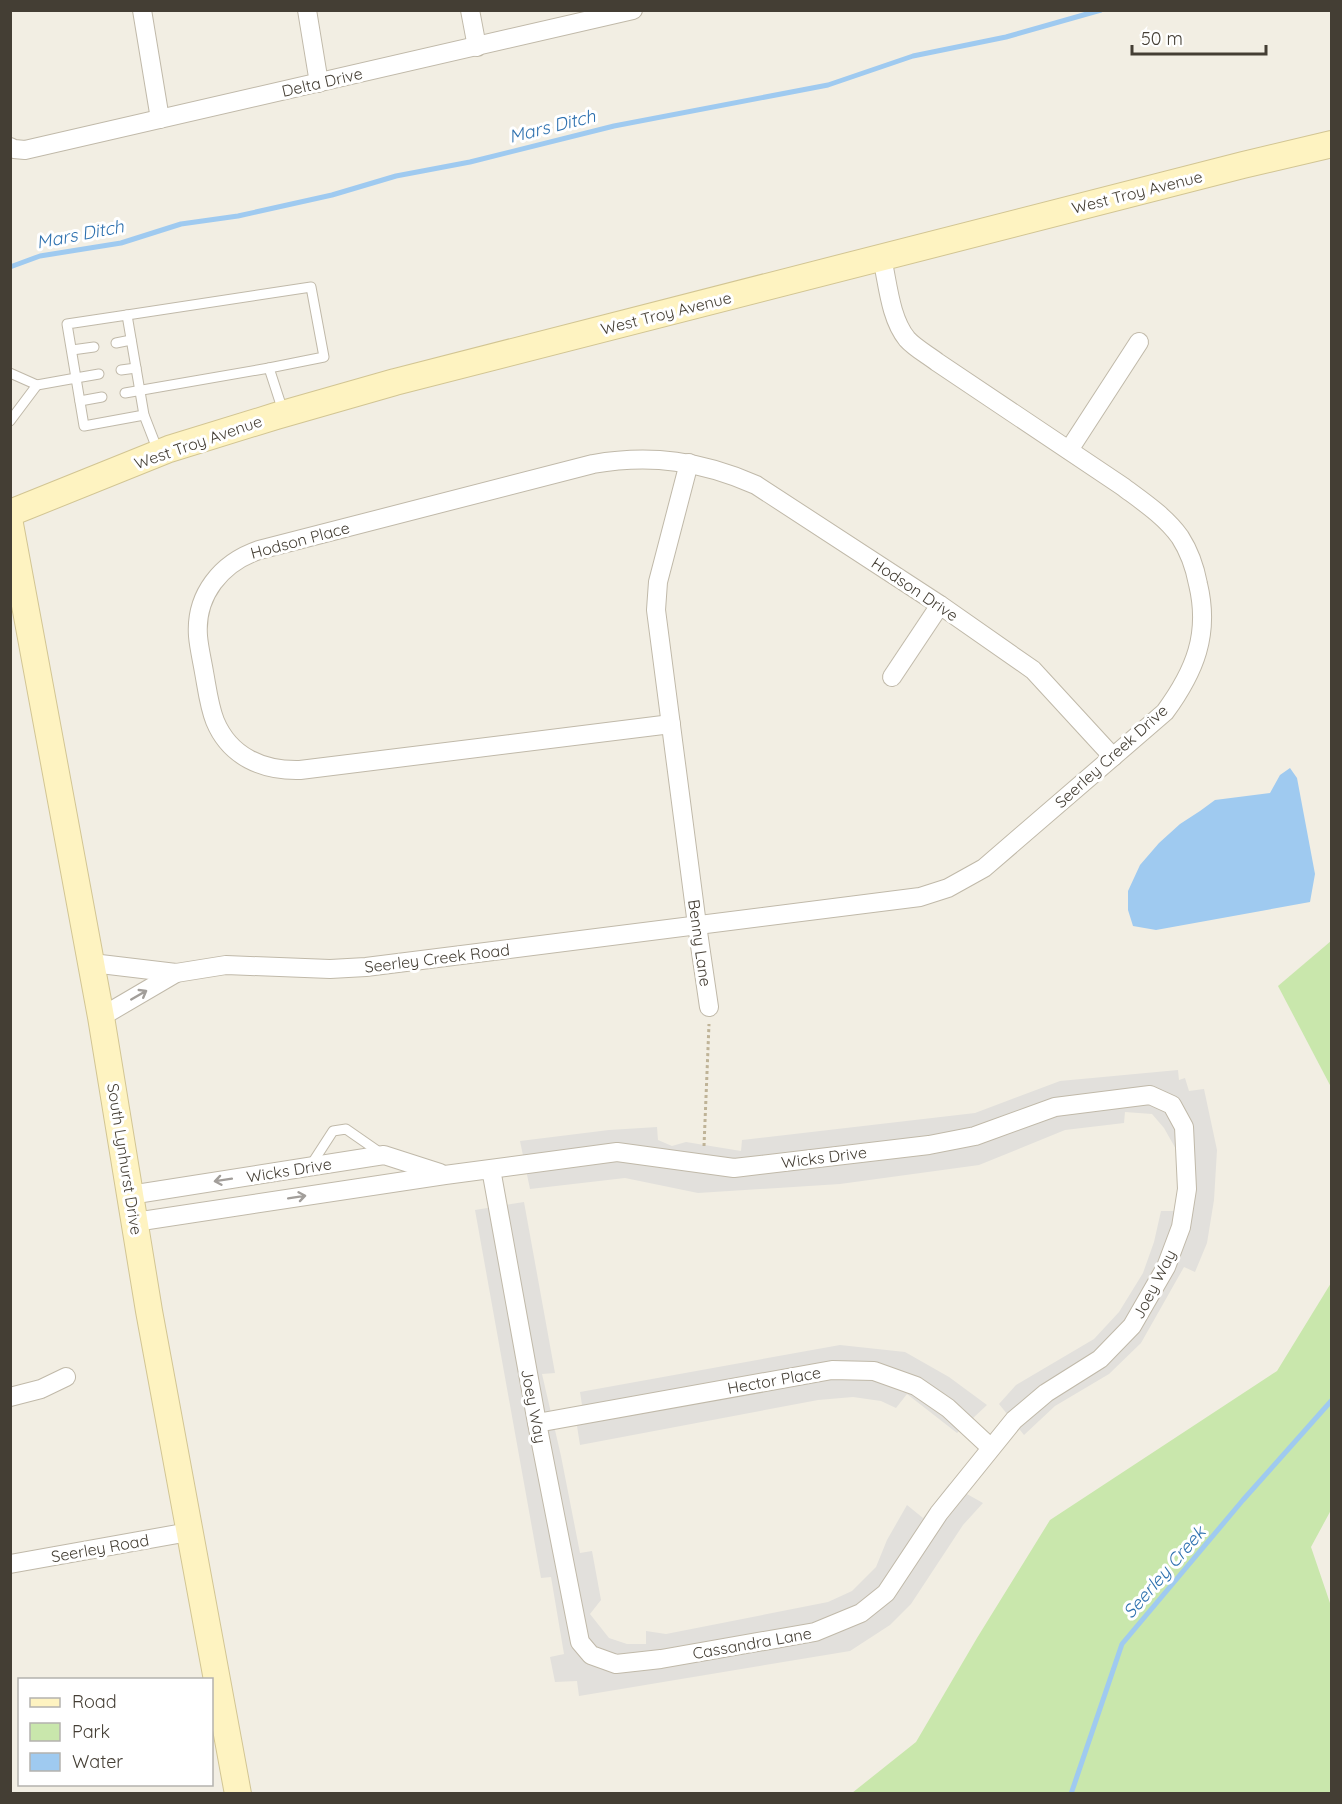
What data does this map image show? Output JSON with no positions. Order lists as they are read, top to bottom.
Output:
{
  "streets": {
    "street": [
      "Delta Drive",
      "West Troy Avenue",
      "Hodson Place",
      "Hodson Drive",
      "Seerley Creek Drive",
      "Benny Lane",
      "Seerley Creek Road",
      "Wicks Drive",
      "South Lynhurst Drive",
      "Joey Way",
      "Hector Place",
      "Seerley Road",
      "Cassandra Lane"
    ]
  },
  "crossings": [
    ["West Troy Avenue", "Seerley Creek Drive"],
    ["Hodson Place", "Hodson Drive"],
    ["Hodson Place", "Benny Lane"],
    ["Hodson Drive", "Seerley Creek Drive"],
    ["Hodson Drive", "Benny Lane"],
    ["Seerley Creek Drive", "Benny Lane"],
    ["Seerley Creek Drive", "Seerley Creek Road"],
    ["Benny Lane", "Seerley Creek Road"],
    ["Benny Lane", "Wicks Drive"],
    ["Seerley Creek Road", "South Lynhurst Drive"],
    ["Wicks Drive", "South Lynhurst Drive"],
    ["Wicks Drive", "Joey Way"],
    ["South Lynhurst Drive", "Seerley Road"],
    ["Joey Way", "Hector Place"],
    ["Joey Way", "Cassandra Lane"],
    ["Hector Place", "Cassandra Lane"]
  ],
  "water": ["Mars Ditch", "Seerley Creek"],
  "legend": ["Road", "Park", "Water"],
  "scale_bar": "50 m"
}
